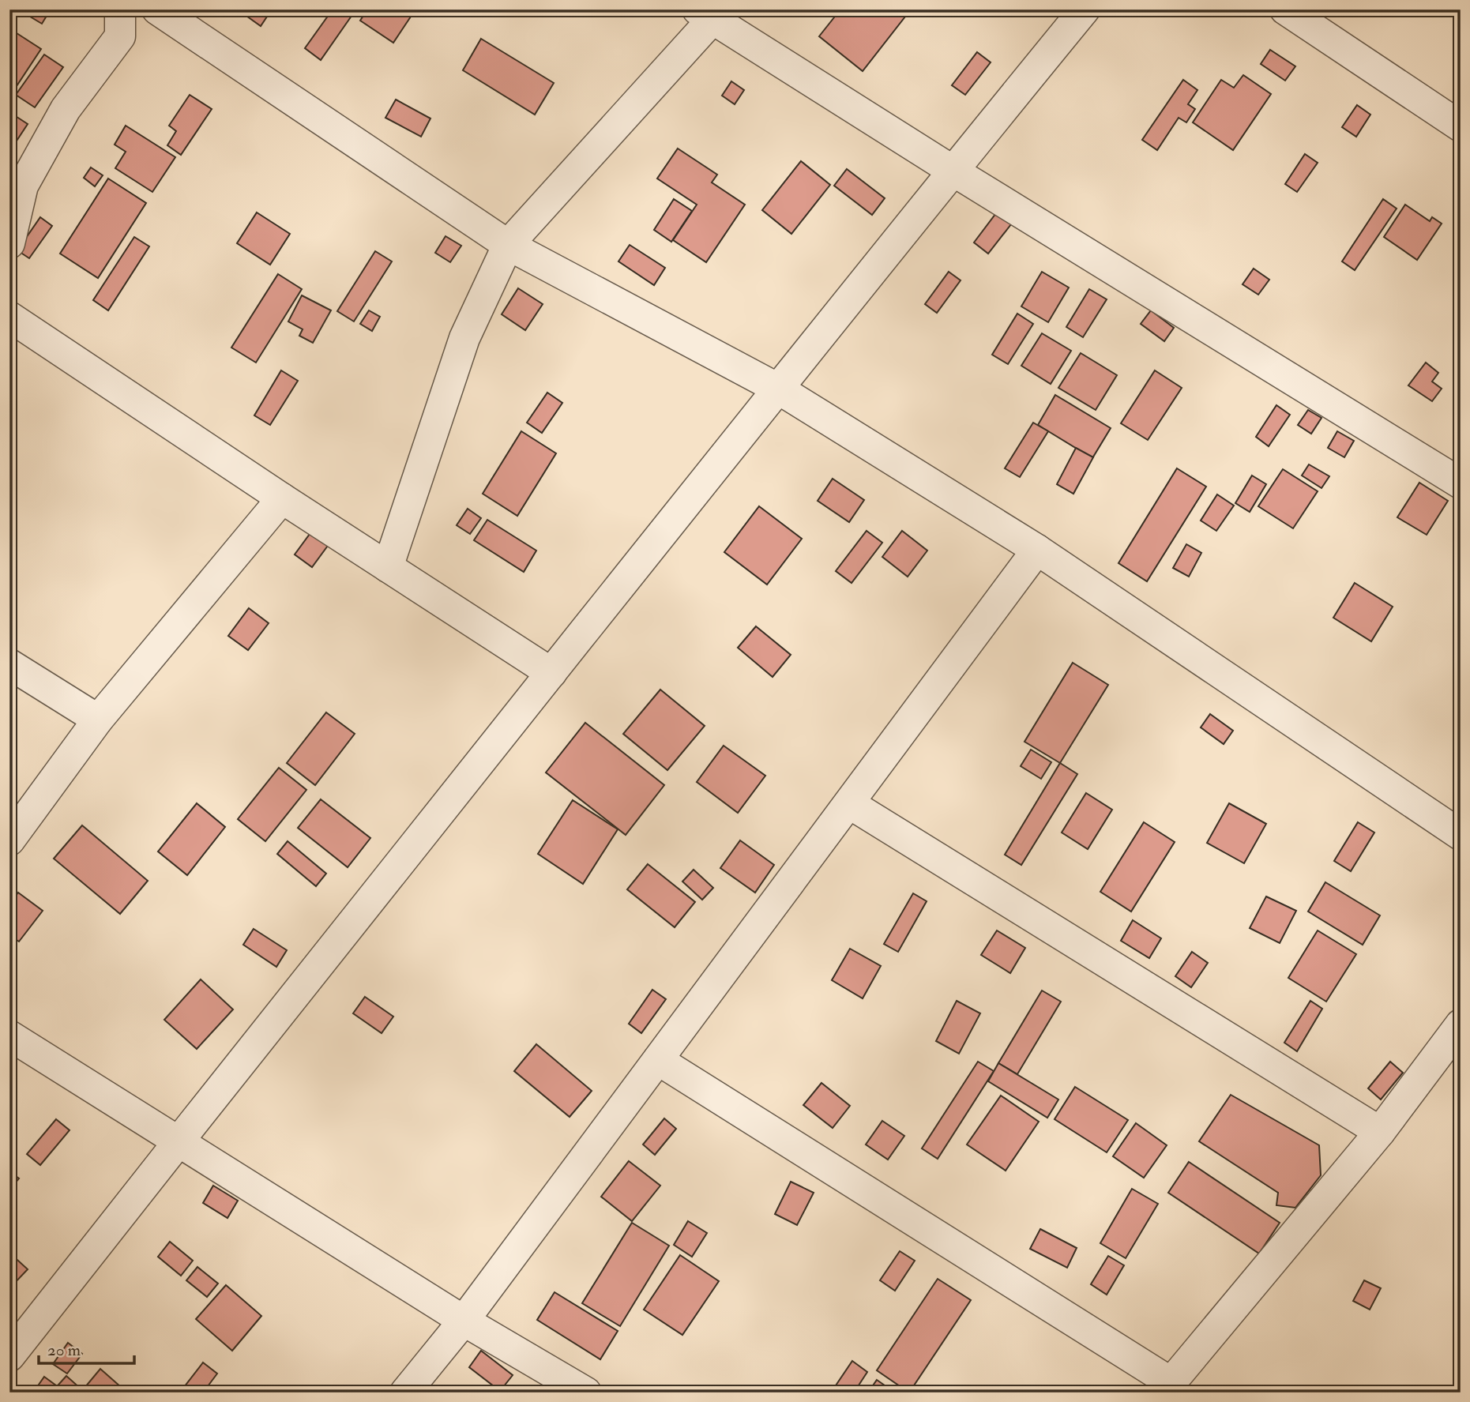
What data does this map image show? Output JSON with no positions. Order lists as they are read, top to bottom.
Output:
{
  "scale_bar": "20 m"
}
